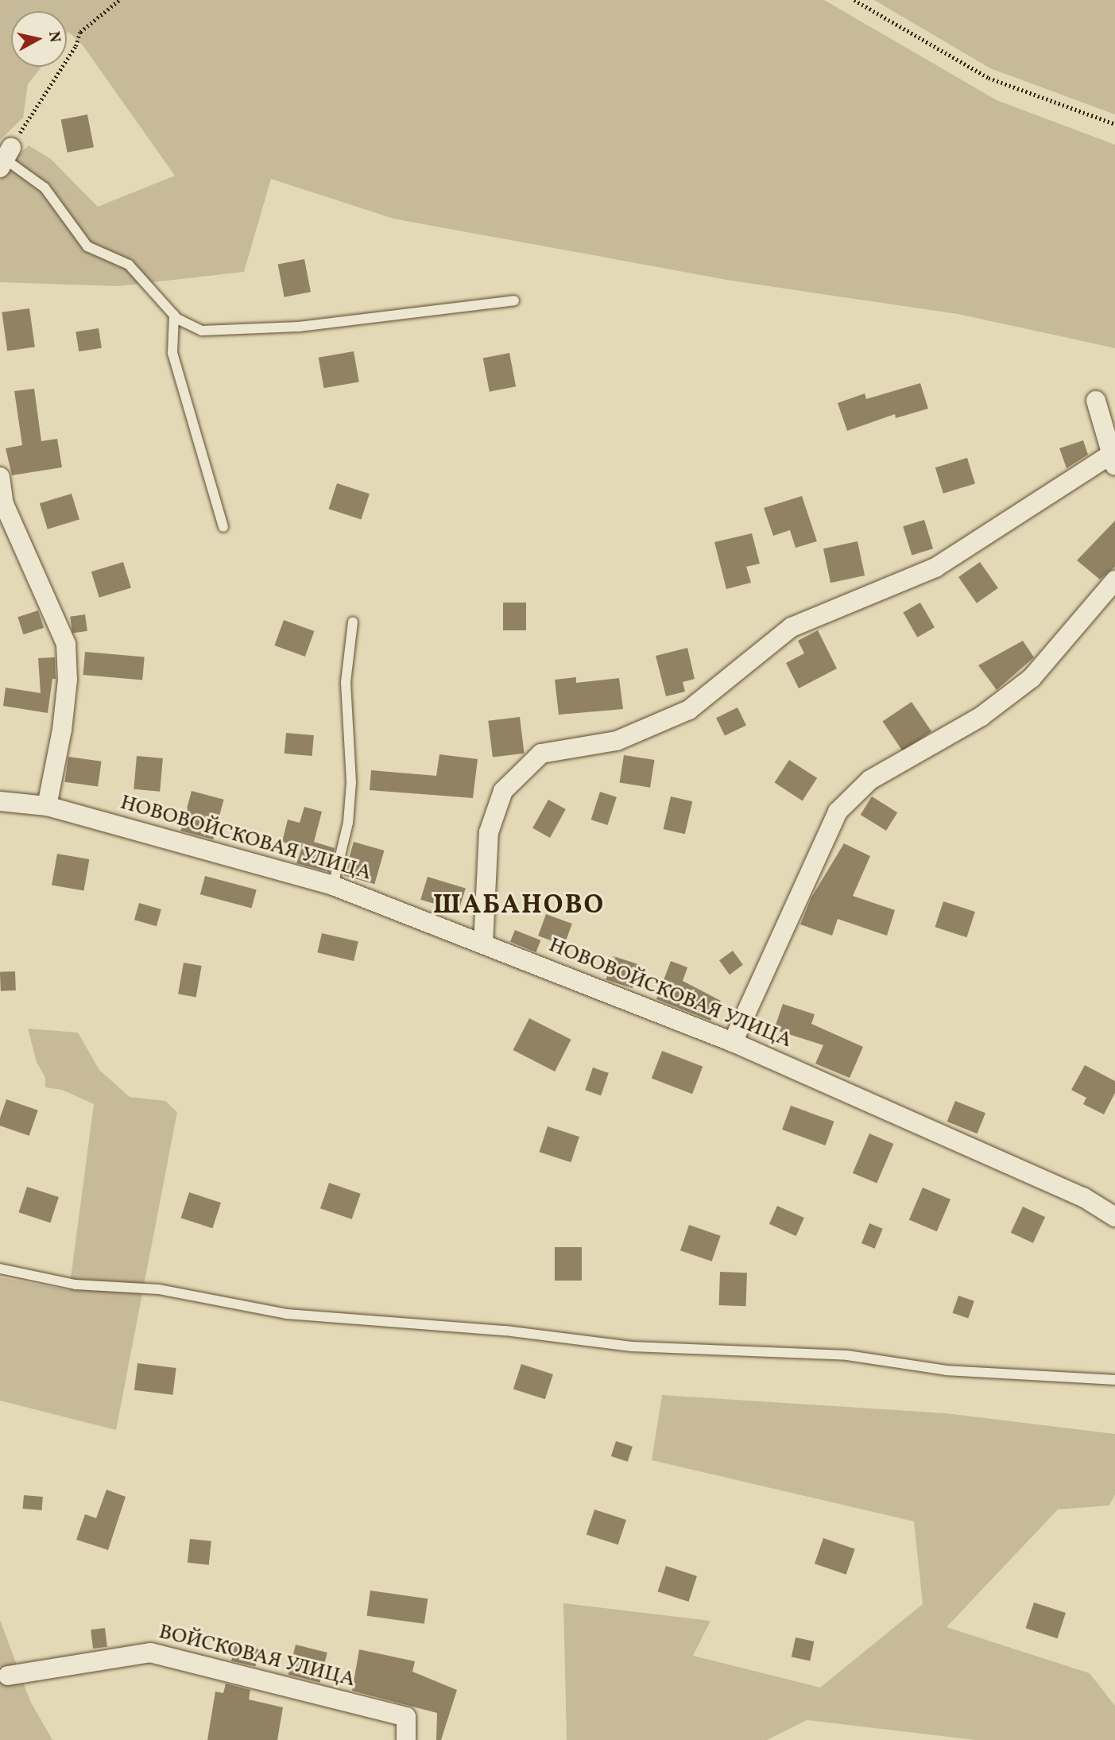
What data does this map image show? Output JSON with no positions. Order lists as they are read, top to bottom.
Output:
{
  "streets": {
    "street": ["НОВОВОЙСКОВАЯ УЛИЦА", "ВОЙСКОВАЯ УЛИЦА"]
  },
  "districts": ["ШАБАНОВО"],
  "north": "right"
}
